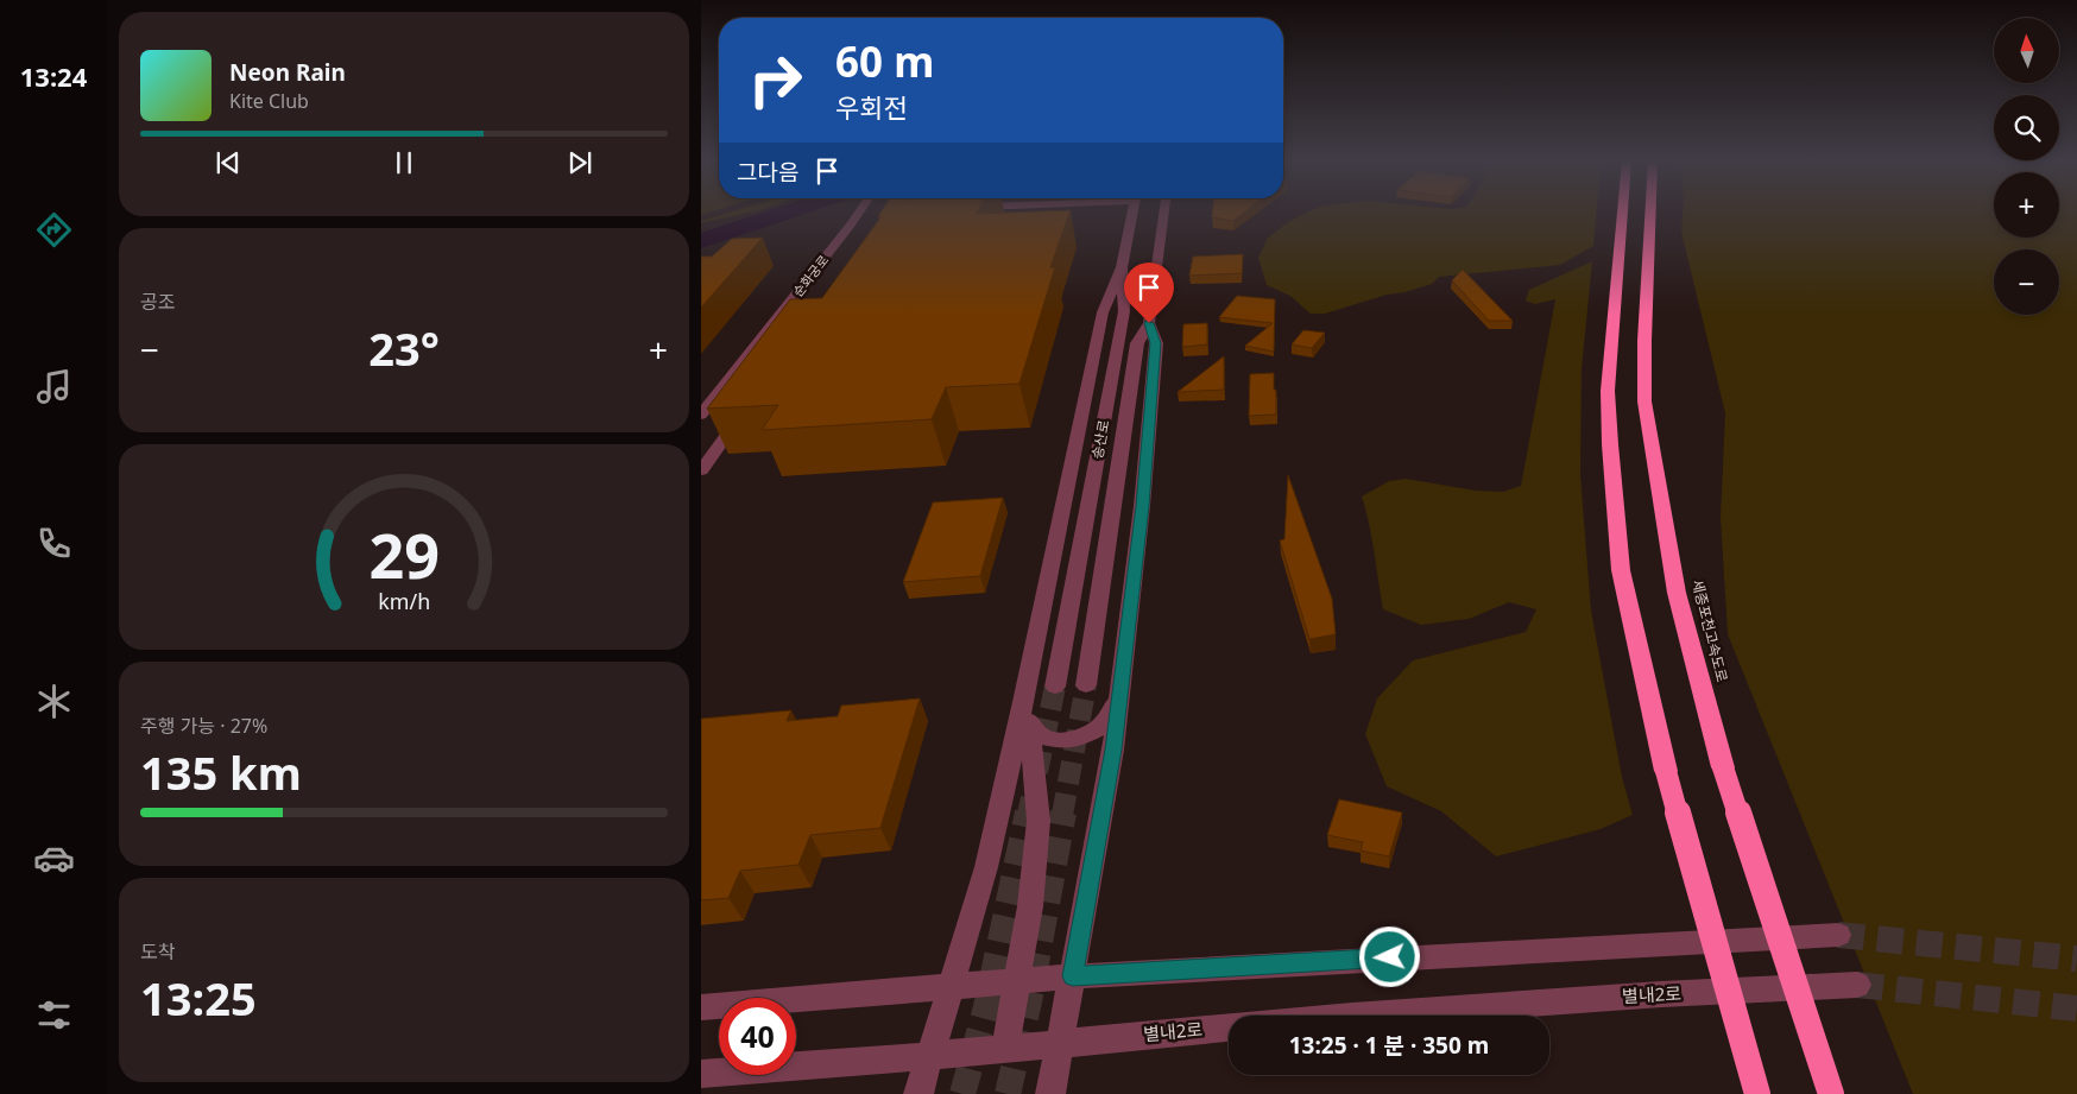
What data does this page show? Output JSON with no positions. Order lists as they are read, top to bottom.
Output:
{
  "streets": {
    "highway": ["세종포천고속도로"],
    "street": ["순화궁로", "송산로", "별내2로"]
  },
  "north": "top",
  "page": {
    "tabs": "13:24",
    "map_buttons": ["+", "−"],
    "turn": ["60 m", "우회전"],
    "song": ["Neon Rain", "Kite Club"],
    "then": "그다음",
    "tile": [
      "공조",
      ["주행 가능 · 27%", "135 km"],
      ["도착", "13:25"]
    ],
    "heat": ["−", "23°", "+"],
    "limit": "40",
    "trip": "13:25 · 1 분 · 350 m",
    "gauge": ["29", "km/h"]
  }
}
